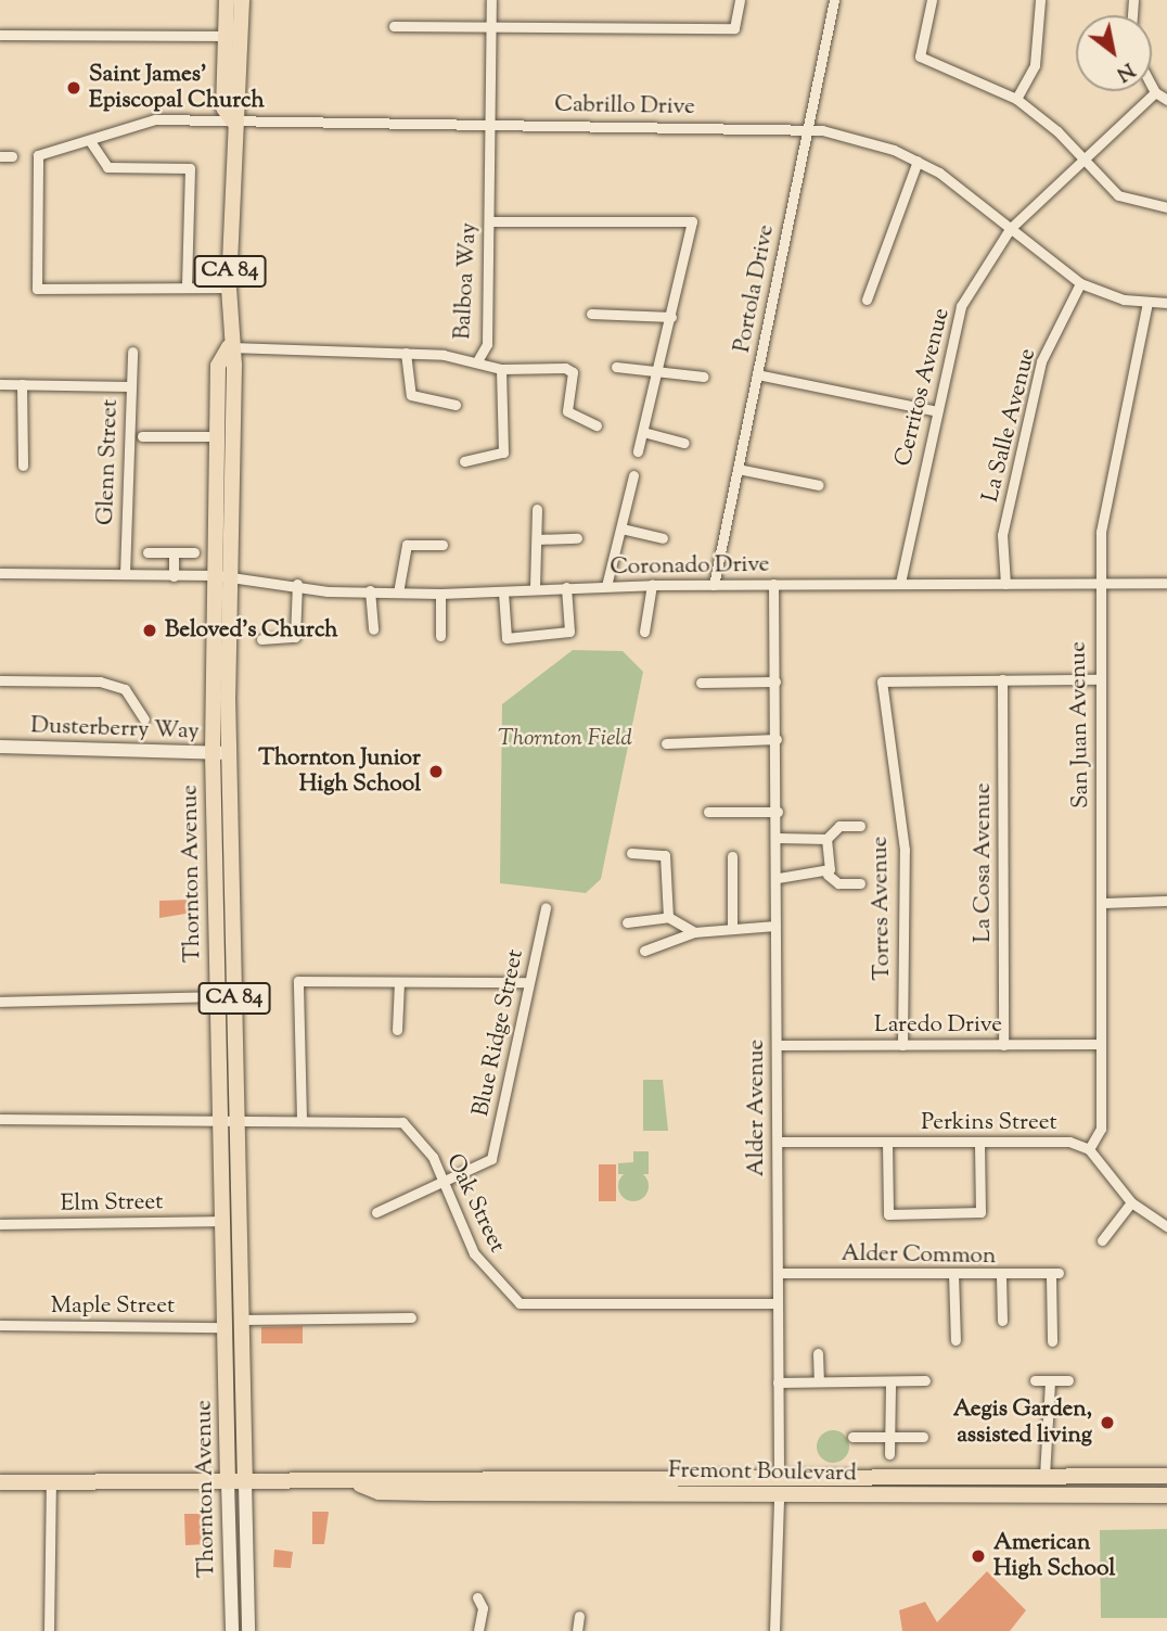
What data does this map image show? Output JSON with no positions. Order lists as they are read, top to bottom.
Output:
{
  "streets": {
    "main road": ["CA 84", "Thornton Avenue", "Fremont Boulevard"],
    "street": [
      "Cabrillo Drive",
      "Balboa Way",
      "Portola Drive",
      "Cerritos Avenue",
      "La Salle Avenue",
      "Glenn Street",
      "Coronado Drive",
      "San Juan Avenue",
      "Dusterberry Way",
      "La Cosa Avenue",
      "Torres Avenue",
      "Laredo Drive",
      "Blue Ridge Street",
      "Alder Avenue",
      "Perkins Street",
      "Elm Street",
      "Oak Street",
      "Alder Common",
      "Maple Street"
    ]
  },
  "crossings": [
    ["Cabrillo Drive", "Balboa Way"],
    ["Cabrillo Drive", "Portola Drive"],
    ["Cabrillo Drive", "Cerritos Avenue"],
    ["Cabrillo Drive", "La Salle Avenue"],
    ["Cabrillo Drive", "San Juan Avenue"],
    ["Cabrillo Drive", "Thornton Avenue"],
    ["Balboa Way", "Thornton Avenue"],
    ["Portola Drive", "Coronado Drive"],
    ["Cerritos Avenue", "Coronado Drive"],
    ["La Salle Avenue", "Coronado Drive"],
    ["Glenn Street", "Coronado Drive"],
    ["Coronado Drive", "San Juan Avenue"],
    ["Coronado Drive", "Thornton Avenue"],
    ["Coronado Drive", "Alder Avenue"],
    ["San Juan Avenue", "Laredo Drive"],
    ["San Juan Avenue", "Perkins Street"],
    ["Dusterberry Way", "Thornton Avenue"],
    ["La Cosa Avenue", "Torres Avenue"],
    ["La Cosa Avenue", "Laredo Drive"],
    ["Thornton Avenue", "Elm Street"],
    ["Thornton Avenue", "Oak Street"],
    ["Thornton Avenue", "Maple Street"],
    ["Thornton Avenue", "Fremont Boulevard"],
    ["Torres Avenue", "Laredo Drive"],
    ["Laredo Drive", "Alder Avenue"],
    ["Blue Ridge Street", "Oak Street"],
    ["Alder Avenue", "Perkins Street"],
    ["Alder Avenue", "Oak Street"],
    ["Alder Avenue", "Alder Common"],
    ["Alder Avenue", "Fremont Boulevard"]
  ],
  "parks": ["Thornton Field"],
  "places": [
    "Saint James' Episcopal Church",
    "Beloved's Church",
    "Thornton Junior High School",
    "Aegis Garden, assisted living",
    "American High School"
  ],
  "north": "bottom right"
}
